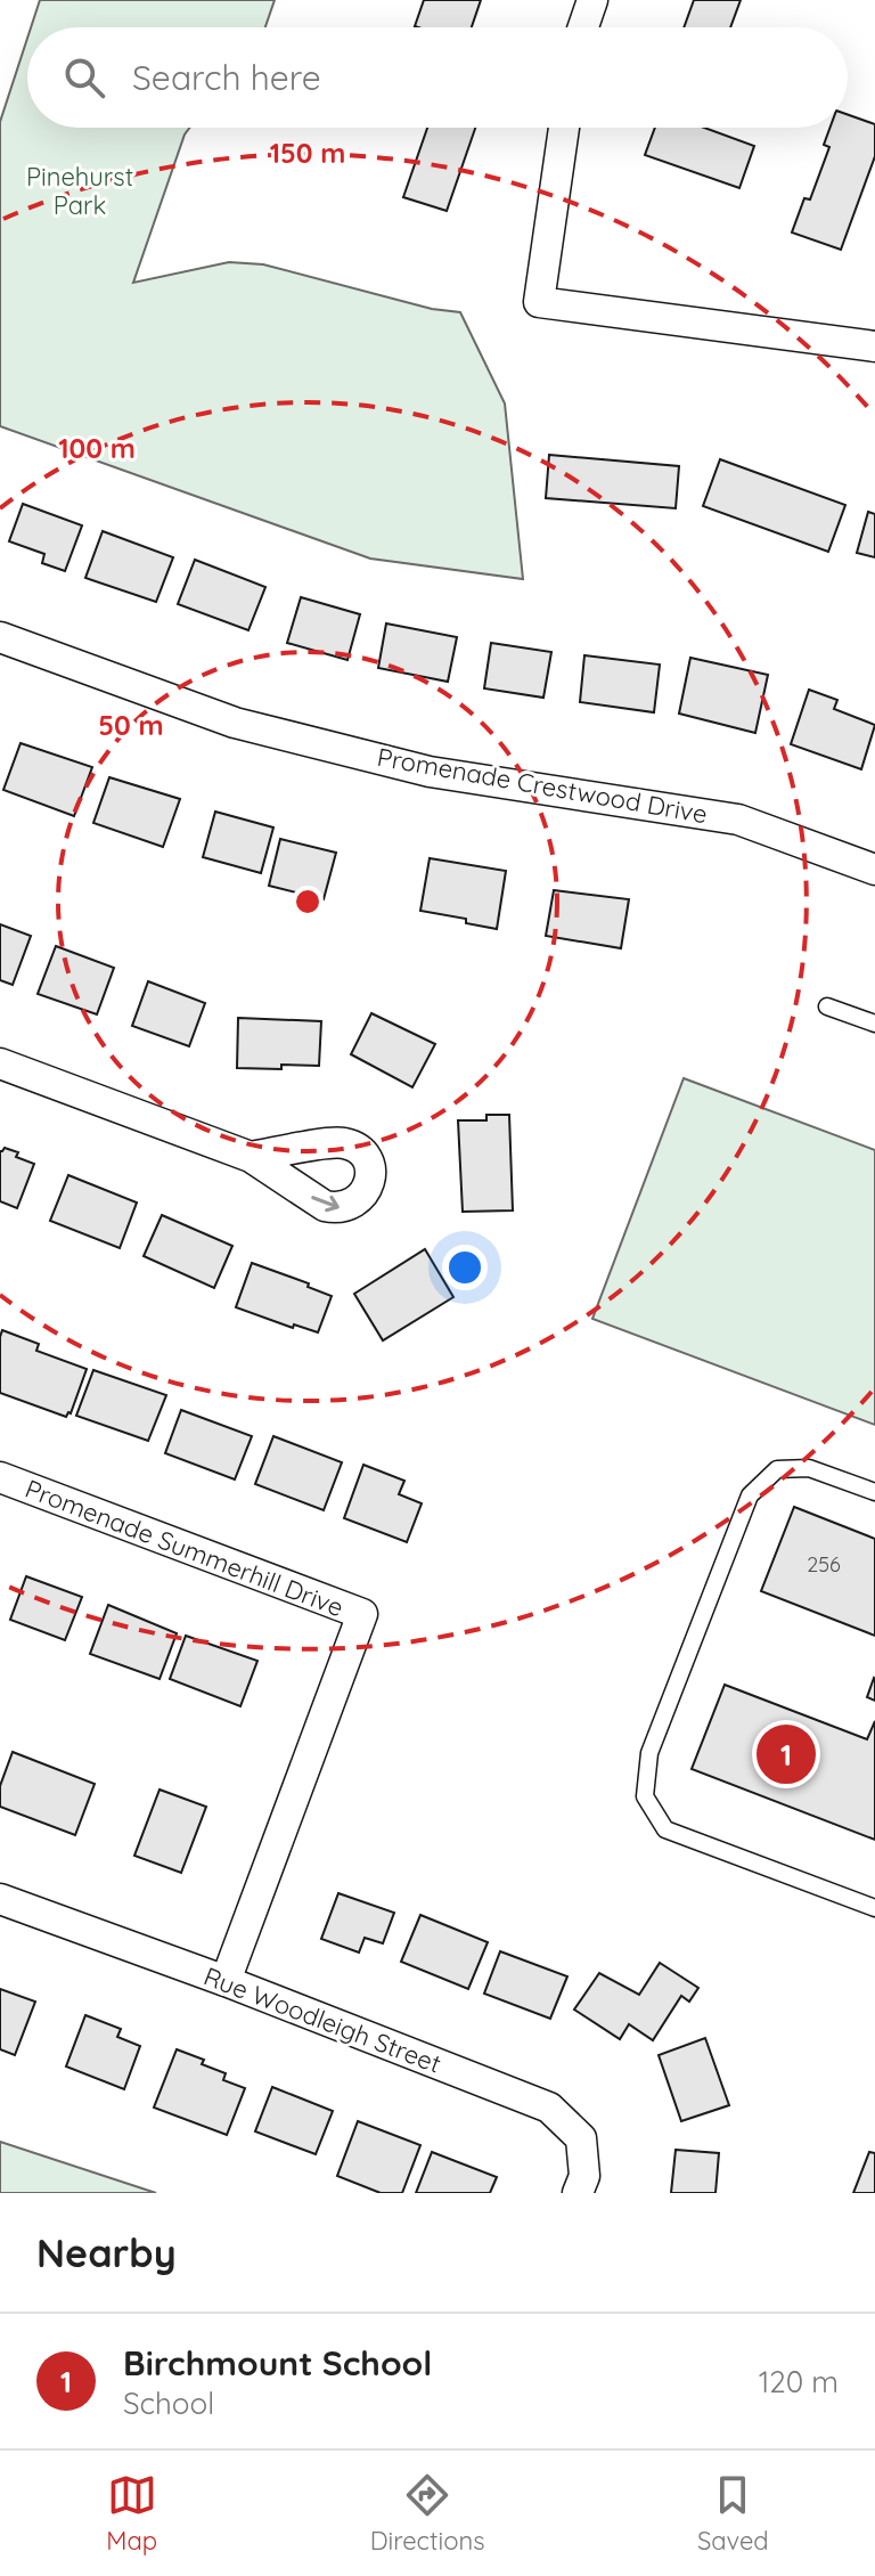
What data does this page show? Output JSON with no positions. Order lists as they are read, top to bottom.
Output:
{
  "streets": {
    "street": ["Promenade Crestwood Drive", "Promenade Summerhill Drive", "Rue Woodleigh Street"]
  },
  "crossings": [
    ["Promenade Summerhill Drive", "Rue Woodleigh Street"]
  ],
  "parks": ["Pinehurst Park"],
  "house_numbers": ["256"],
  "page": {
    "search": "Search here",
    "pins": "1",
    "heading": "Nearby",
    "list": [
      {
        "mark": "1",
        "name": "Birchmount School",
        "note": "School",
        "value": "120 m"
      }
    ],
    "nav": ["Map", "Directions", "Saved"]
  },
  "rings": ["150 m", "100 m", "50 m"]
}
